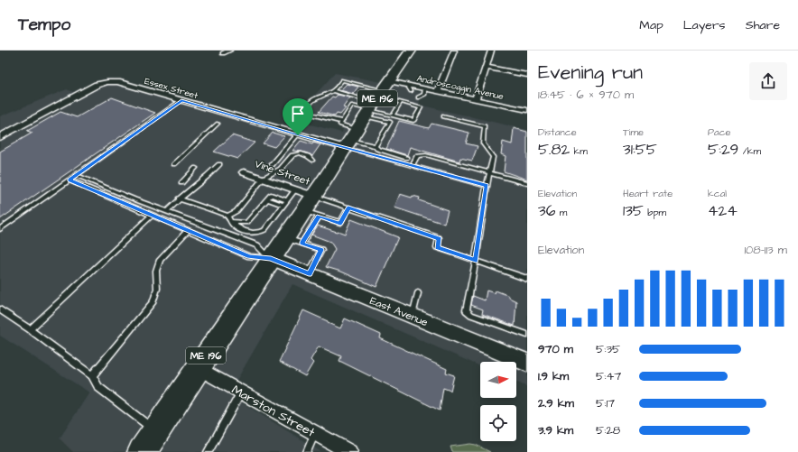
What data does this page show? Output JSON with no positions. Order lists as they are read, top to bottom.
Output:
{
  "streets": {
    "highway": ["ME 196"],
    "main road": ["East Avenue"],
    "street": [
      "Androscoggin Avenue",
      "Essex Street",
      "Vine Street",
      "Marston Street"
    ]
  },
  "crossings": [
    ["Androscoggin Avenue", "ME 196"],
    ["Essex Street", "ME 196"],
    ["ME 196", "Vine Street"],
    ["ME 196", "East Avenue"],
    ["ME 196", "Marston Street"]
  ],
  "north": "right",
  "page": {
    "header": "Tempo",
    "nav": ["Map", "Layers", "Share"],
    "heading": ["Evening run", "18:45 · 6 × 970 m"],
    "stats": [
      ["Distance", "5.82 km"],
      ["Time", "31:55"],
      ["Pace", "5:29 /km"],
      ["Elevation", "36 m"],
      ["Heart rate", "135 bpm"],
      ["kcal", "424"]
    ],
    "chart": ["Elevation", "108–113 m"],
    "list": [
      {
        "name": "970 m",
        "note": "5:35"
      },
      {
        "name": "1.9 km",
        "note": "5:47"
      },
      {
        "name": "2.9 km",
        "note": "5:17"
      },
      {
        "name": "3.9 km",
        "note": "5:28"
      }
    ]
  }
}
